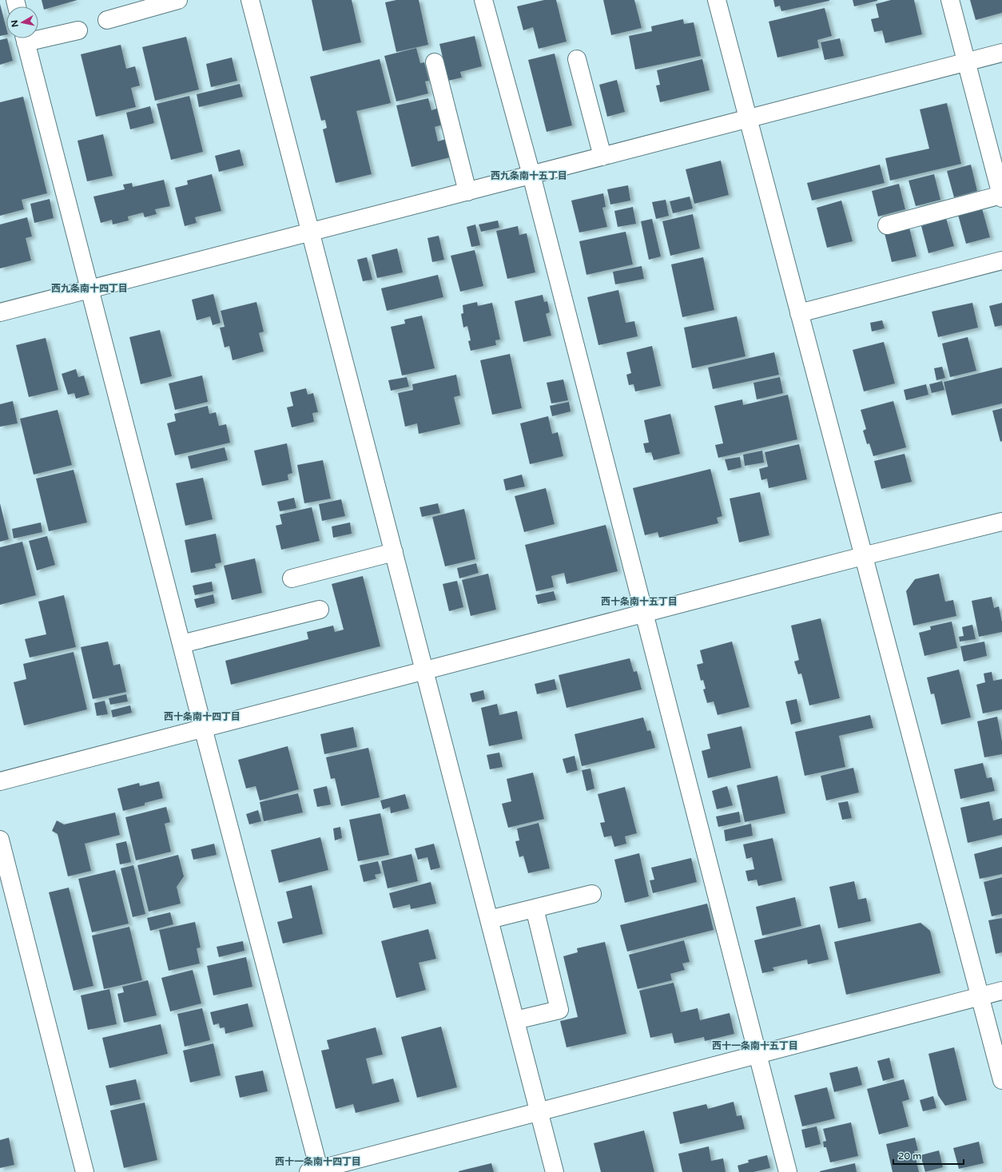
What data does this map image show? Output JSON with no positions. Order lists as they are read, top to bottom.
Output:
{
  "districts": [
    "西九条南十五丁目",
    "西九条南十四丁目",
    "西十条南十五丁目",
    "西十条南十四丁目",
    "西十一条南十五丁目",
    "西十一条南十四丁目"
  ],
  "scale_bar": "20 m",
  "north": "left"
}
